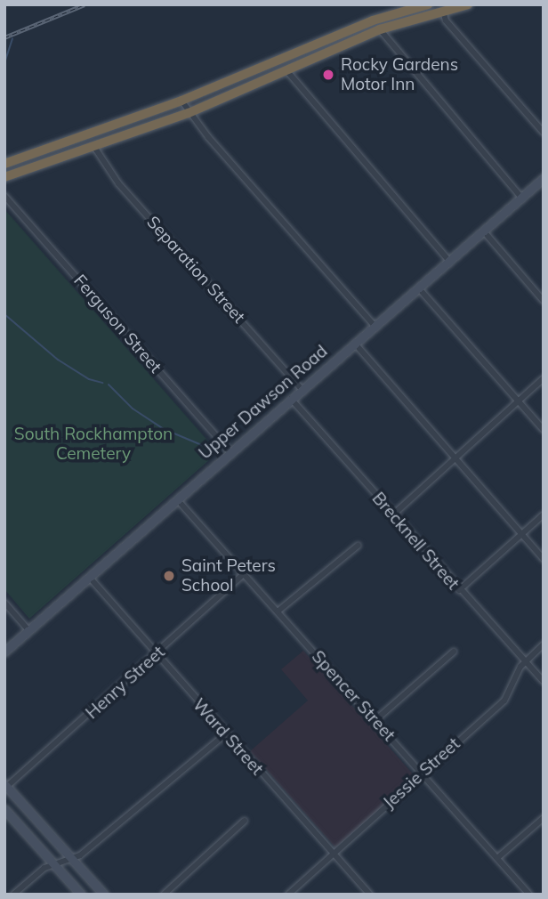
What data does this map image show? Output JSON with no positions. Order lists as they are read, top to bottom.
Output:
{
  "streets": {
    "street": [
      "Separation Street",
      "Ferguson Street",
      "Upper Dawson Road",
      "Brecknell Street",
      "Henry Street",
      "Spencer Street",
      "Ward Street",
      "Jessie Street"
    ]
  },
  "crossings": [
    ["Separation Street", "Upper Dawson Road"],
    ["Ferguson Street", "Upper Dawson Road"],
    ["Upper Dawson Road", "Brecknell Street"],
    ["Upper Dawson Road", "Spencer Street"],
    ["Upper Dawson Road", "Ward Street"],
    ["Brecknell Street", "Jessie Street"],
    ["Henry Street", "Spencer Street"],
    ["Henry Street", "Ward Street"],
    ["Spencer Street", "Jessie Street"],
    ["Ward Street", "Jessie Street"]
  ],
  "parks": ["South Rockhampton Cemetery"],
  "places": ["Rocky Gardens Motor Inn", "Saint Peters School"]
}
